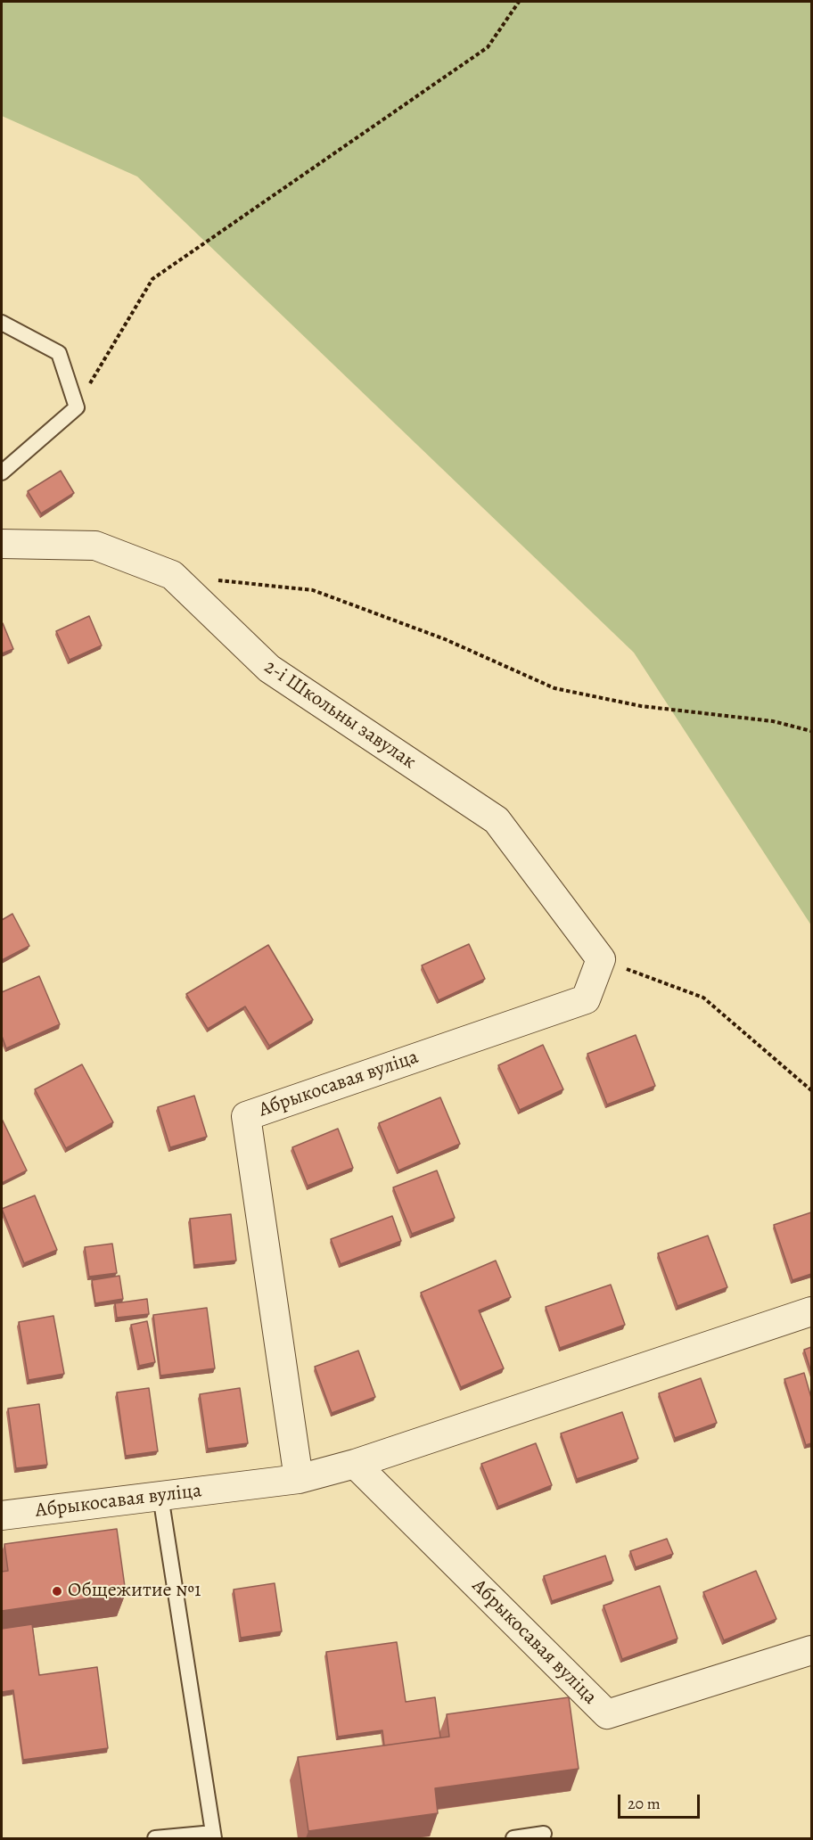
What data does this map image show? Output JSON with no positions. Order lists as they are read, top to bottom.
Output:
{
  "streets": {
    "street": ["2-і Школьны завулак", "Абрыкосавая вуліца"]
  },
  "crossings": [
    ["2-і Школьны завулак", "Абрыкосавая вуліца"]
  ],
  "places": ["Общежитие №1"],
  "scale_bar": "20 m"
}
